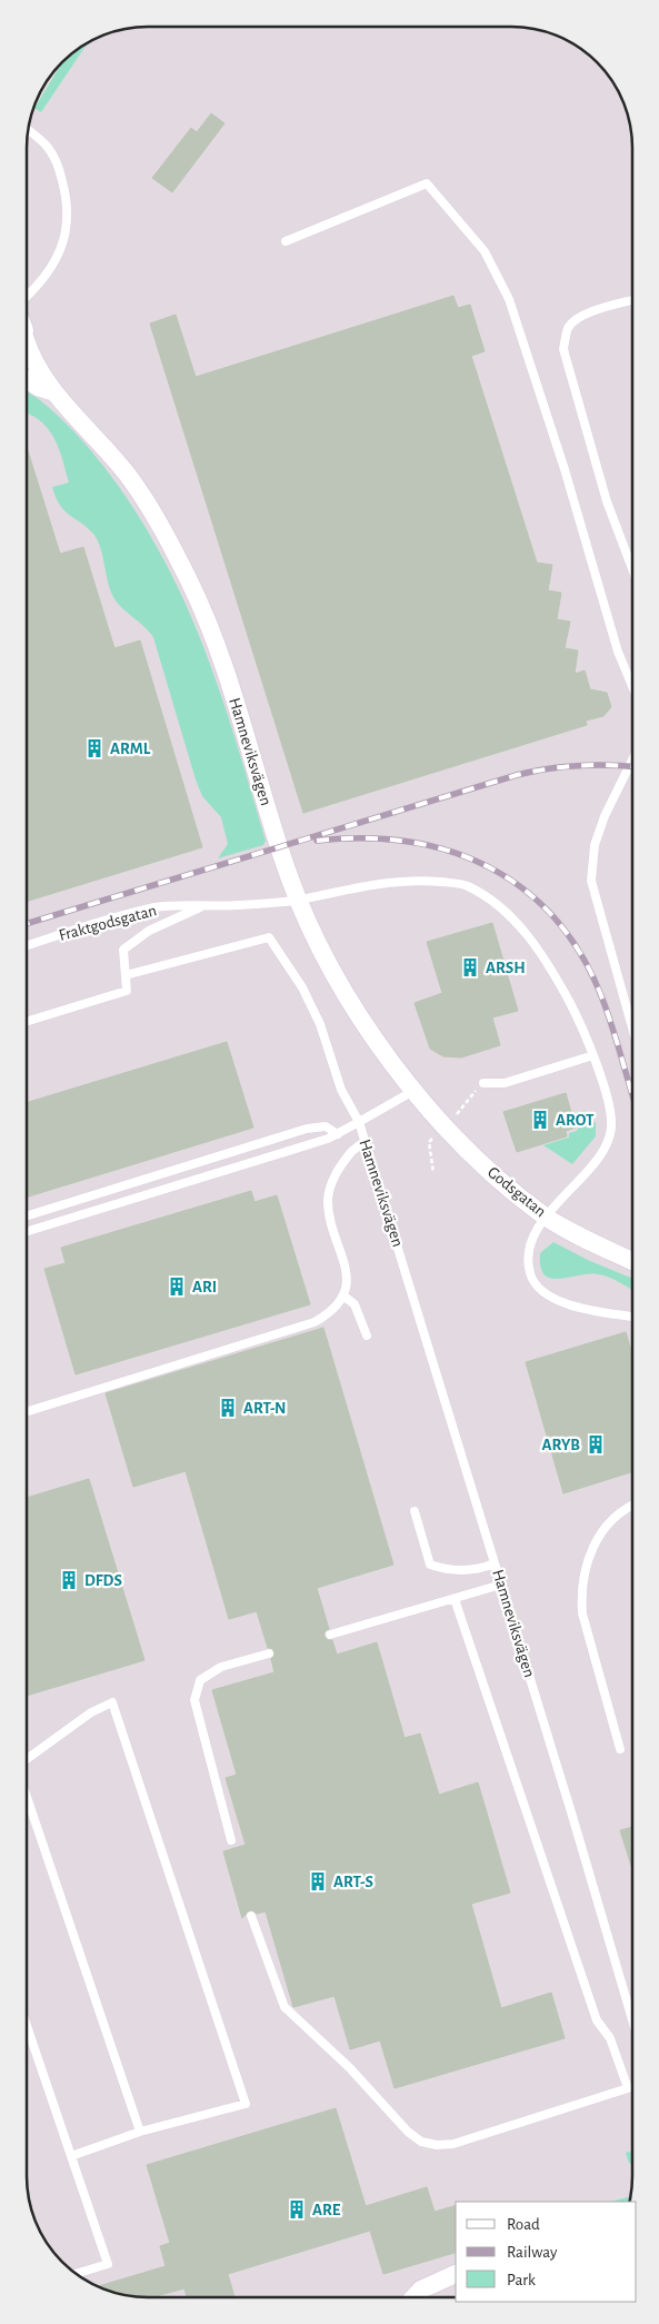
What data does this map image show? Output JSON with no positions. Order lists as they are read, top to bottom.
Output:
{
  "streets": {
    "street": ["Hamneviksvägen", "Godsgatan"],
    "lane": ["Fraktgodsgatan"]
  },
  "crossings": [
    ["Hamneviksvägen", "Fraktgodsgatan"],
    ["Hamneviksvägen", "Godsgatan"],
    ["Fraktgodsgatan", "Godsgatan"]
  ],
  "places": {
    "building": [
      "ARML",
      "ARSH",
      "AROT",
      "ARI",
      "ART-N",
      "ARYB",
      "DFDS",
      "ART-S",
      "ARE"
    ]
  },
  "legend": ["Road", "Railway", "Park"]
}
